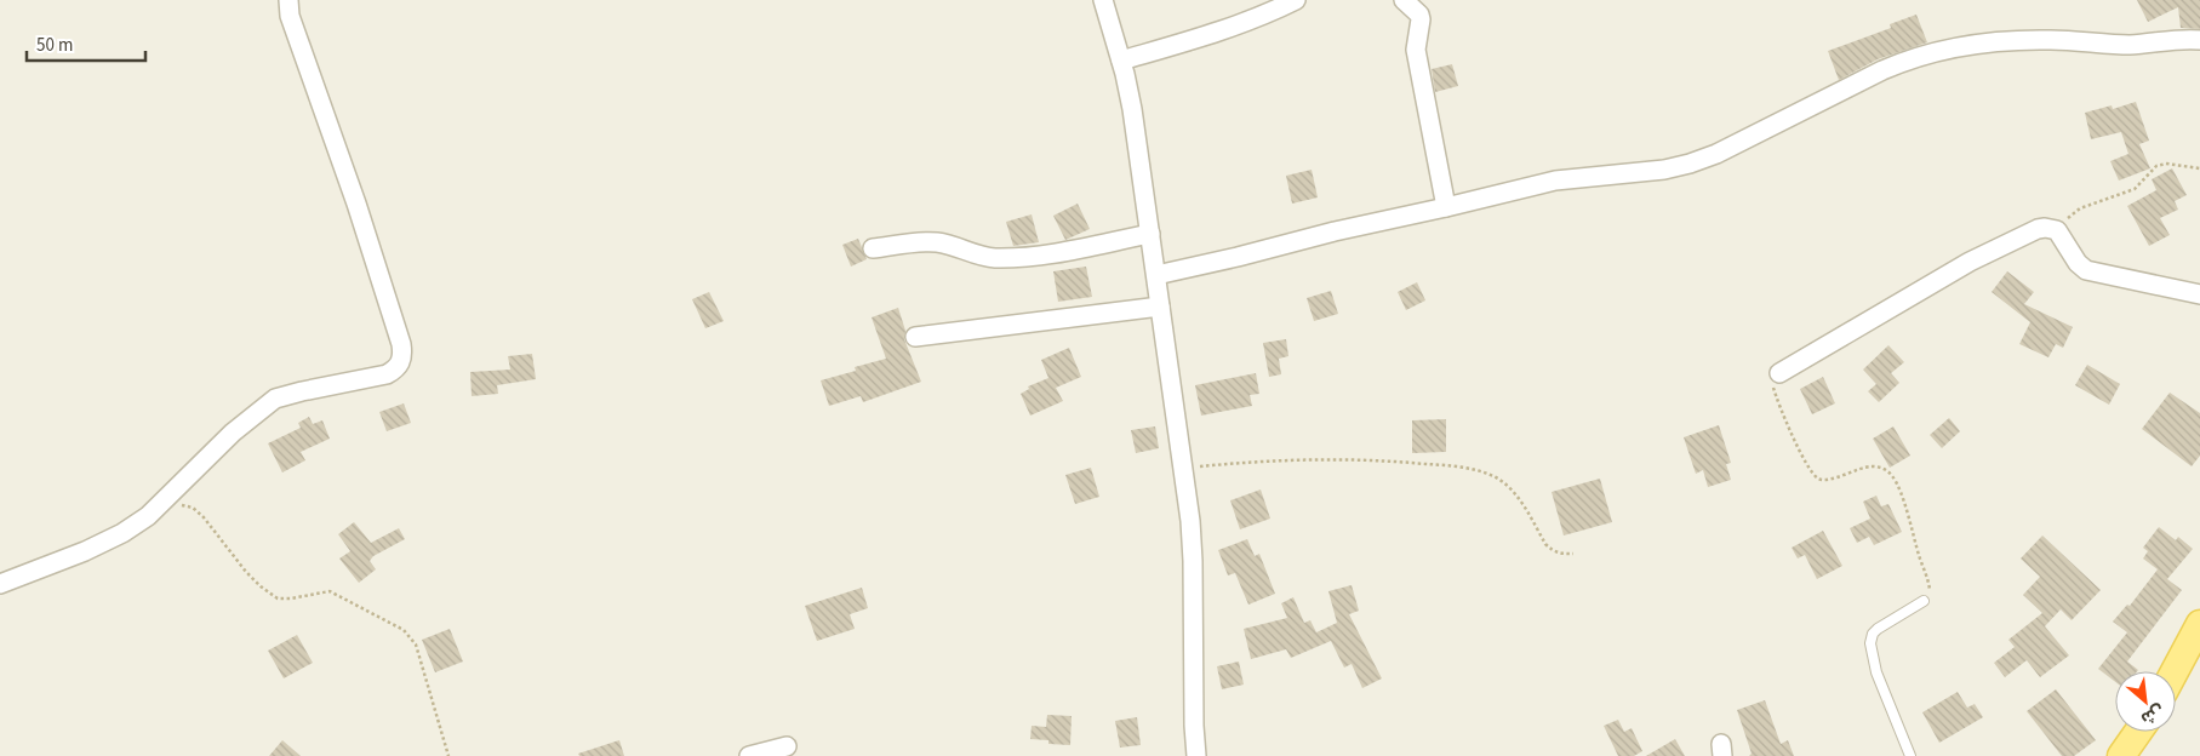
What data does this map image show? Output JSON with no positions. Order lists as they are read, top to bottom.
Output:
{
  "scale_bar": "50 m",
  "north": "bottom right"
}
